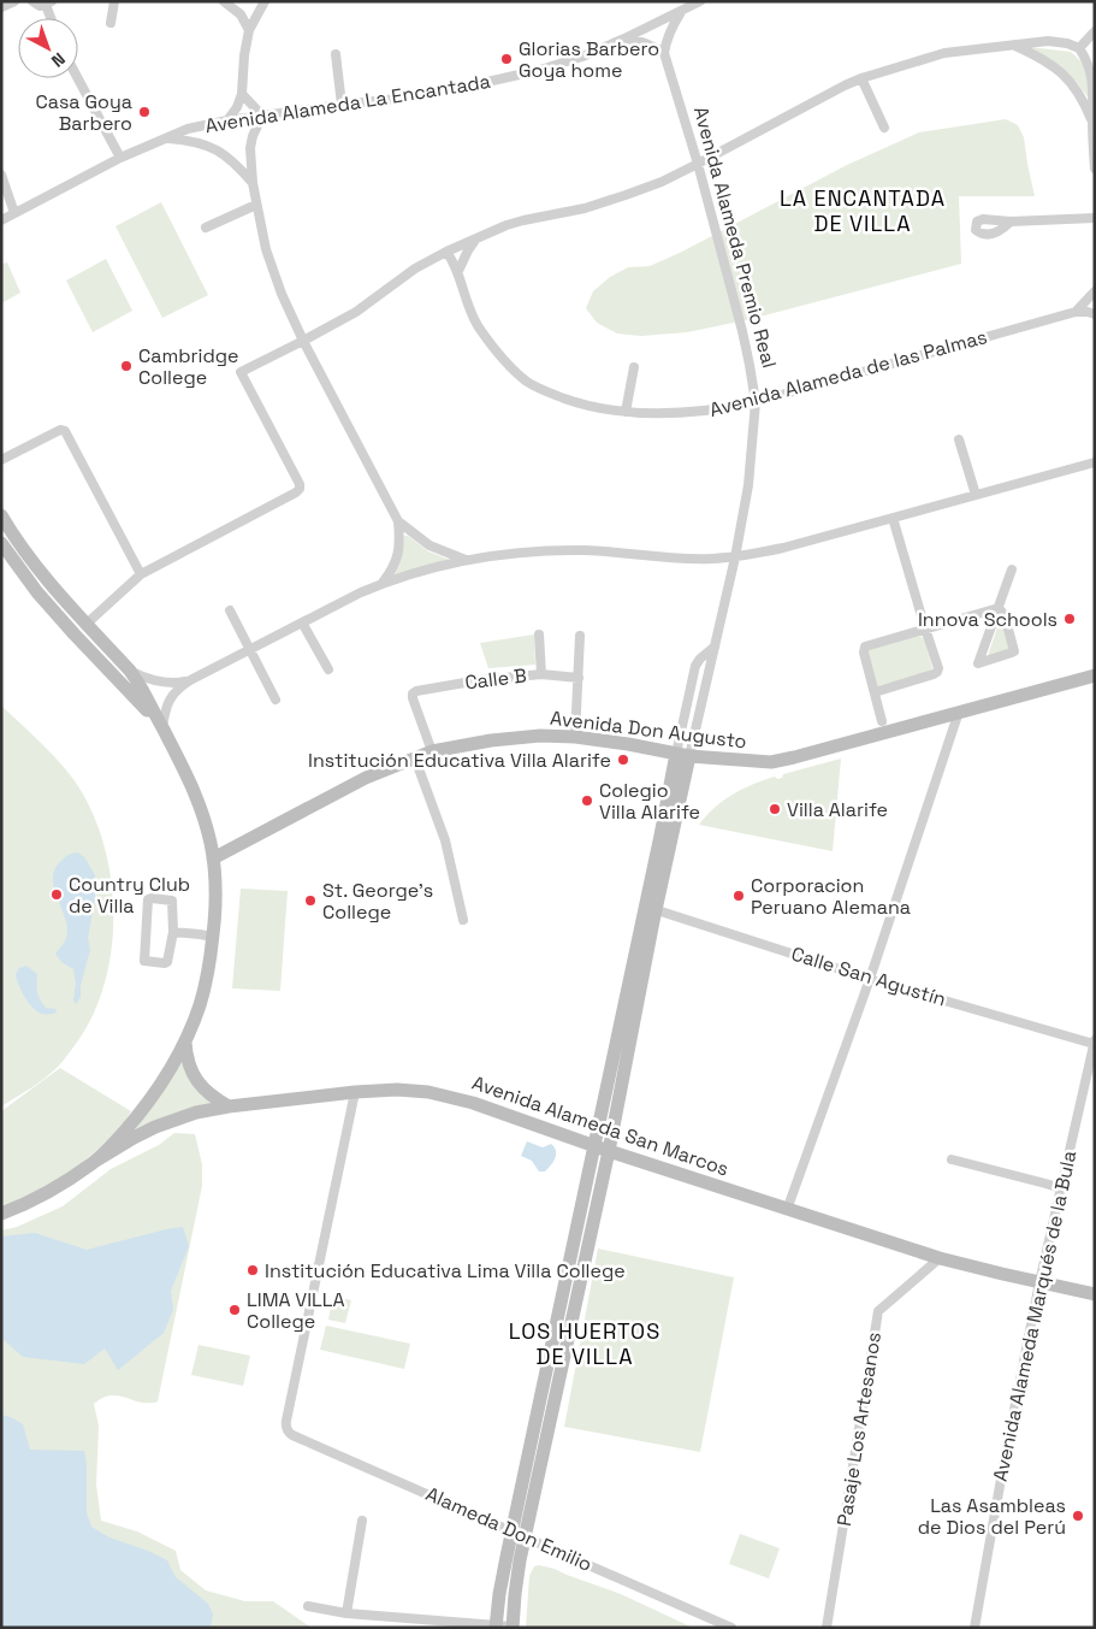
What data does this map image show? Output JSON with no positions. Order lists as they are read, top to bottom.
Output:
{
  "streets": {
    "street": [
      "Avenida Alameda La Encantada",
      "Avenida Alameda Premio Real",
      "Avenida Alameda de las Palmas",
      "Calle B",
      "Avenida Don Augusto",
      "Calle San Agustín",
      "Avenida Alameda San Marcos",
      "Avenida Alameda Marqués de la Bula",
      "Pasaje Los Artesanos",
      "Alameda Don Emilio"
    ]
  },
  "crossings": [
    ["Avenida Alameda Premio Real", "Avenida Alameda de las Palmas"],
    ["Avenida Alameda Premio Real", "Avenida Don Augusto"],
    ["Avenida Alameda Premio Real", "Calle San Agustín"],
    ["Avenida Alameda Premio Real", "Avenida Alameda San Marcos"],
    ["Avenida Alameda Premio Real", "Alameda Don Emilio"],
    ["Calle B", "Avenida Don Augusto"],
    ["Calle San Agustín", "Avenida Alameda Marqués de la Bula"],
    ["Avenida Alameda San Marcos", "Avenida Alameda Marqués de la Bula"],
    ["Avenida Alameda San Marcos", "Pasaje Los Artesanos"],
    ["Avenida Alameda San Marcos", "Alameda Don Emilio"]
  ],
  "districts": ["LA ENCANTADA DE VILLA", "LOS HUERTOS DE VILLA"],
  "places": [
    "Glorias Barbero Goya home",
    "Casa Goya Barbero",
    "Cambridge College",
    "Innova Schools",
    "Institución Educativa Villa Alarife",
    "Colegio Villa Alarife",
    "Villa Alarife",
    "Country Club de Villa",
    "Corporacion Peruano Alemana",
    "St. George's College",
    "Institución Educativa Lima Villa College",
    "LIMA VILLA College",
    "Las Asambleas de Dios del Perú"
  ],
  "north": "bottom right"
}
